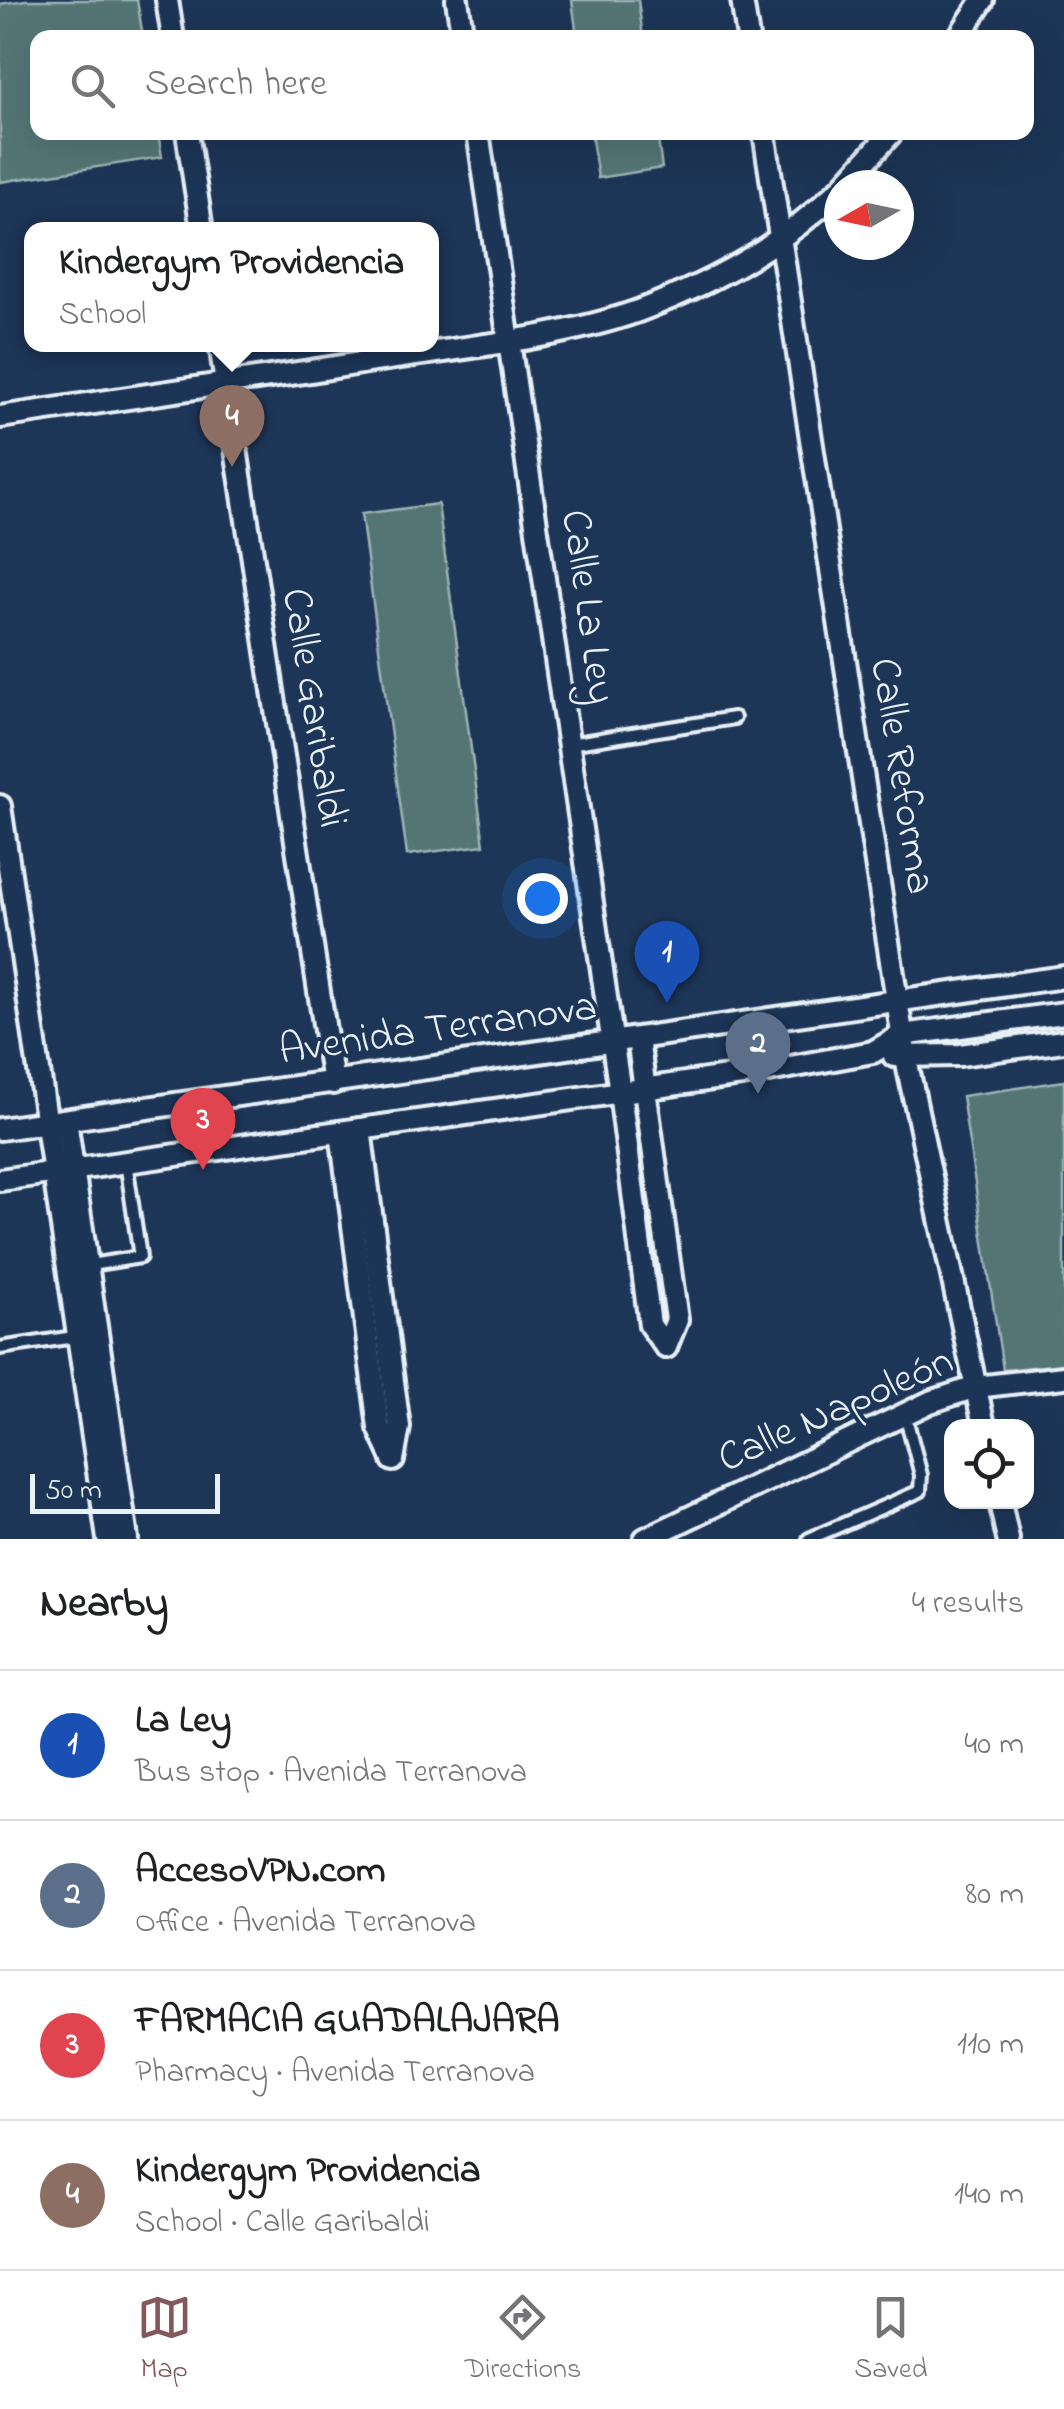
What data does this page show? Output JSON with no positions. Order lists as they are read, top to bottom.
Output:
{
  "streets": {
    "street": [
      "Calle La Ley",
      "Calle Garibaldi",
      "Calle Reforma",
      "Avenida Terranova",
      "Calle Napoleón"
    ]
  },
  "crossings": [
    ["Calle La Ley", "Avenida Terranova"],
    ["Calle Garibaldi", "Avenida Terranova"],
    ["Calle Reforma", "Avenida Terranova"],
    ["Calle Reforma", "Calle Napoleón"]
  ],
  "scale_bar": "50 m",
  "north": "left",
  "page": {
    "search": "Search here",
    "popup": ["Kindergym Providencia", "School"],
    "pins": [
      "4",
      "1",
      "2",
      "3"
    ],
    "scale": "50 m",
    "heading": ["Nearby", "4 results"],
    "list": [
      {
        "mark": "1",
        "name": "La Ley",
        "note": "Bus stop · Avenida Terranova",
        "value": "40 m"
      },
      {
        "mark": "2",
        "name": "AccesoVPN.com",
        "note": "Office · Avenida Terranova",
        "value": "80 m"
      },
      {
        "mark": "3",
        "name": "FARMACIA GUADALAJARA",
        "note": "Pharmacy · Avenida Terranova",
        "value": "110 m"
      },
      {
        "mark": "4",
        "name": "Kindergym Providencia",
        "note": "School · Calle Garibaldi",
        "value": "140 m"
      }
    ],
    "nav": ["Map", "Directions", "Saved"]
  }
}
